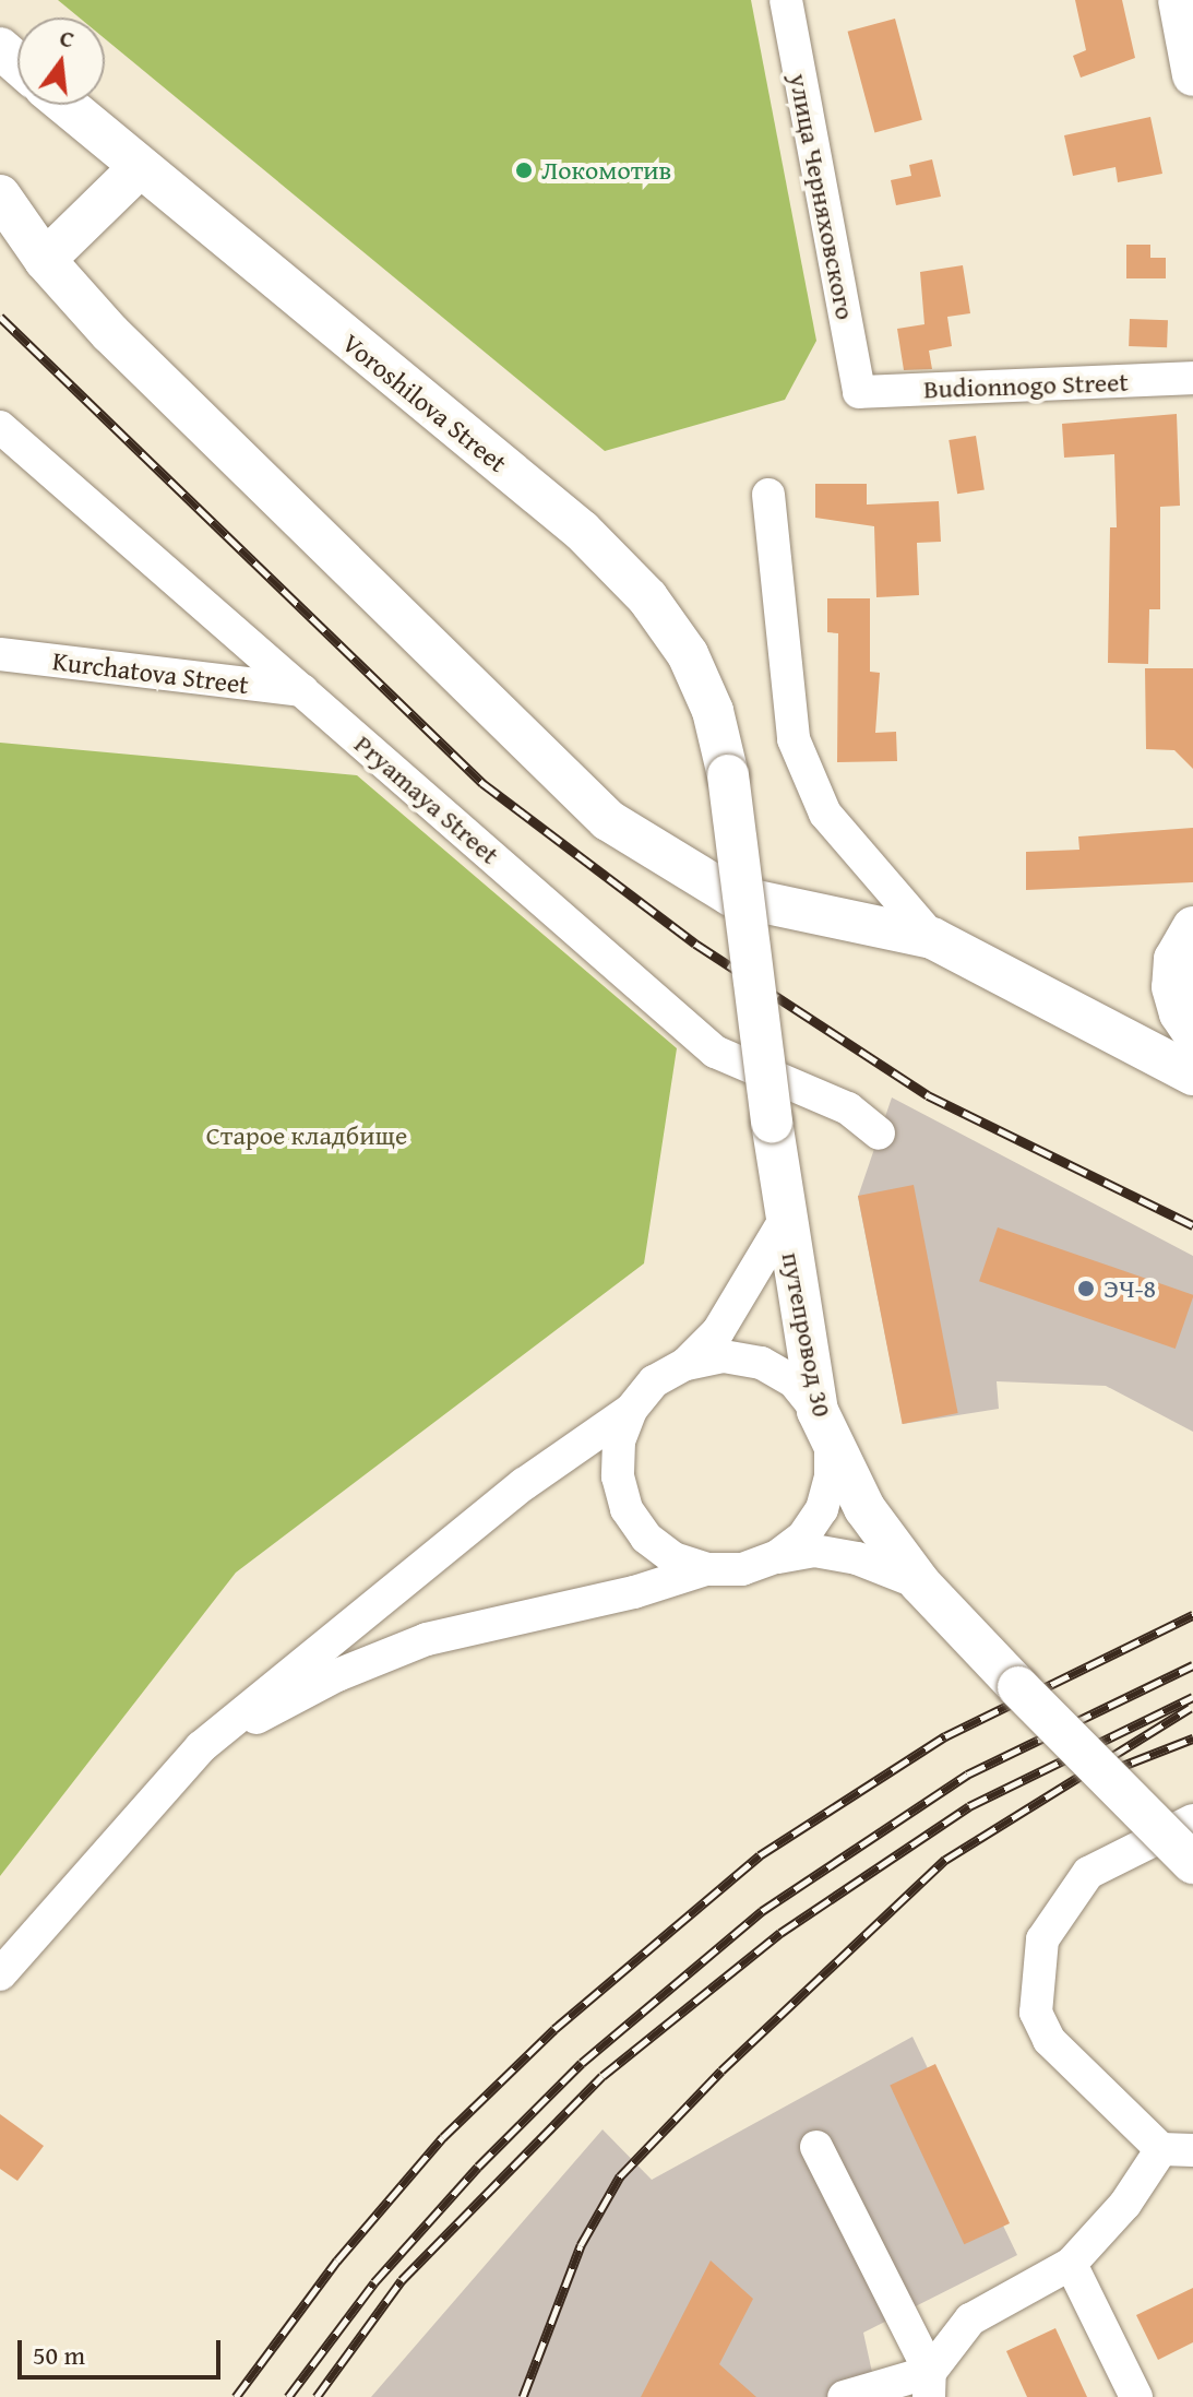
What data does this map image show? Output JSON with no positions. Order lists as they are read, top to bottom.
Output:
{
  "streets": {
    "main road": ["Voroshilova Street", "путепровод 30"],
    "street": [
      "улица Черняховского",
      "Budionnogo Street",
      "Kurchatova Street",
      "Pryamaya Street"
    ]
  },
  "crossings": [
    ["улица Черняховского", "Budionnogo Street"],
    ["Voroshilova Street", "путепровод 30"],
    ["Kurchatova Street", "Pryamaya Street"]
  ],
  "parks": ["Старое кладбище"],
  "places": ["Локомотив", "ЭЧ-8"],
  "scale_bar": "50 m",
  "north": "top"
}
